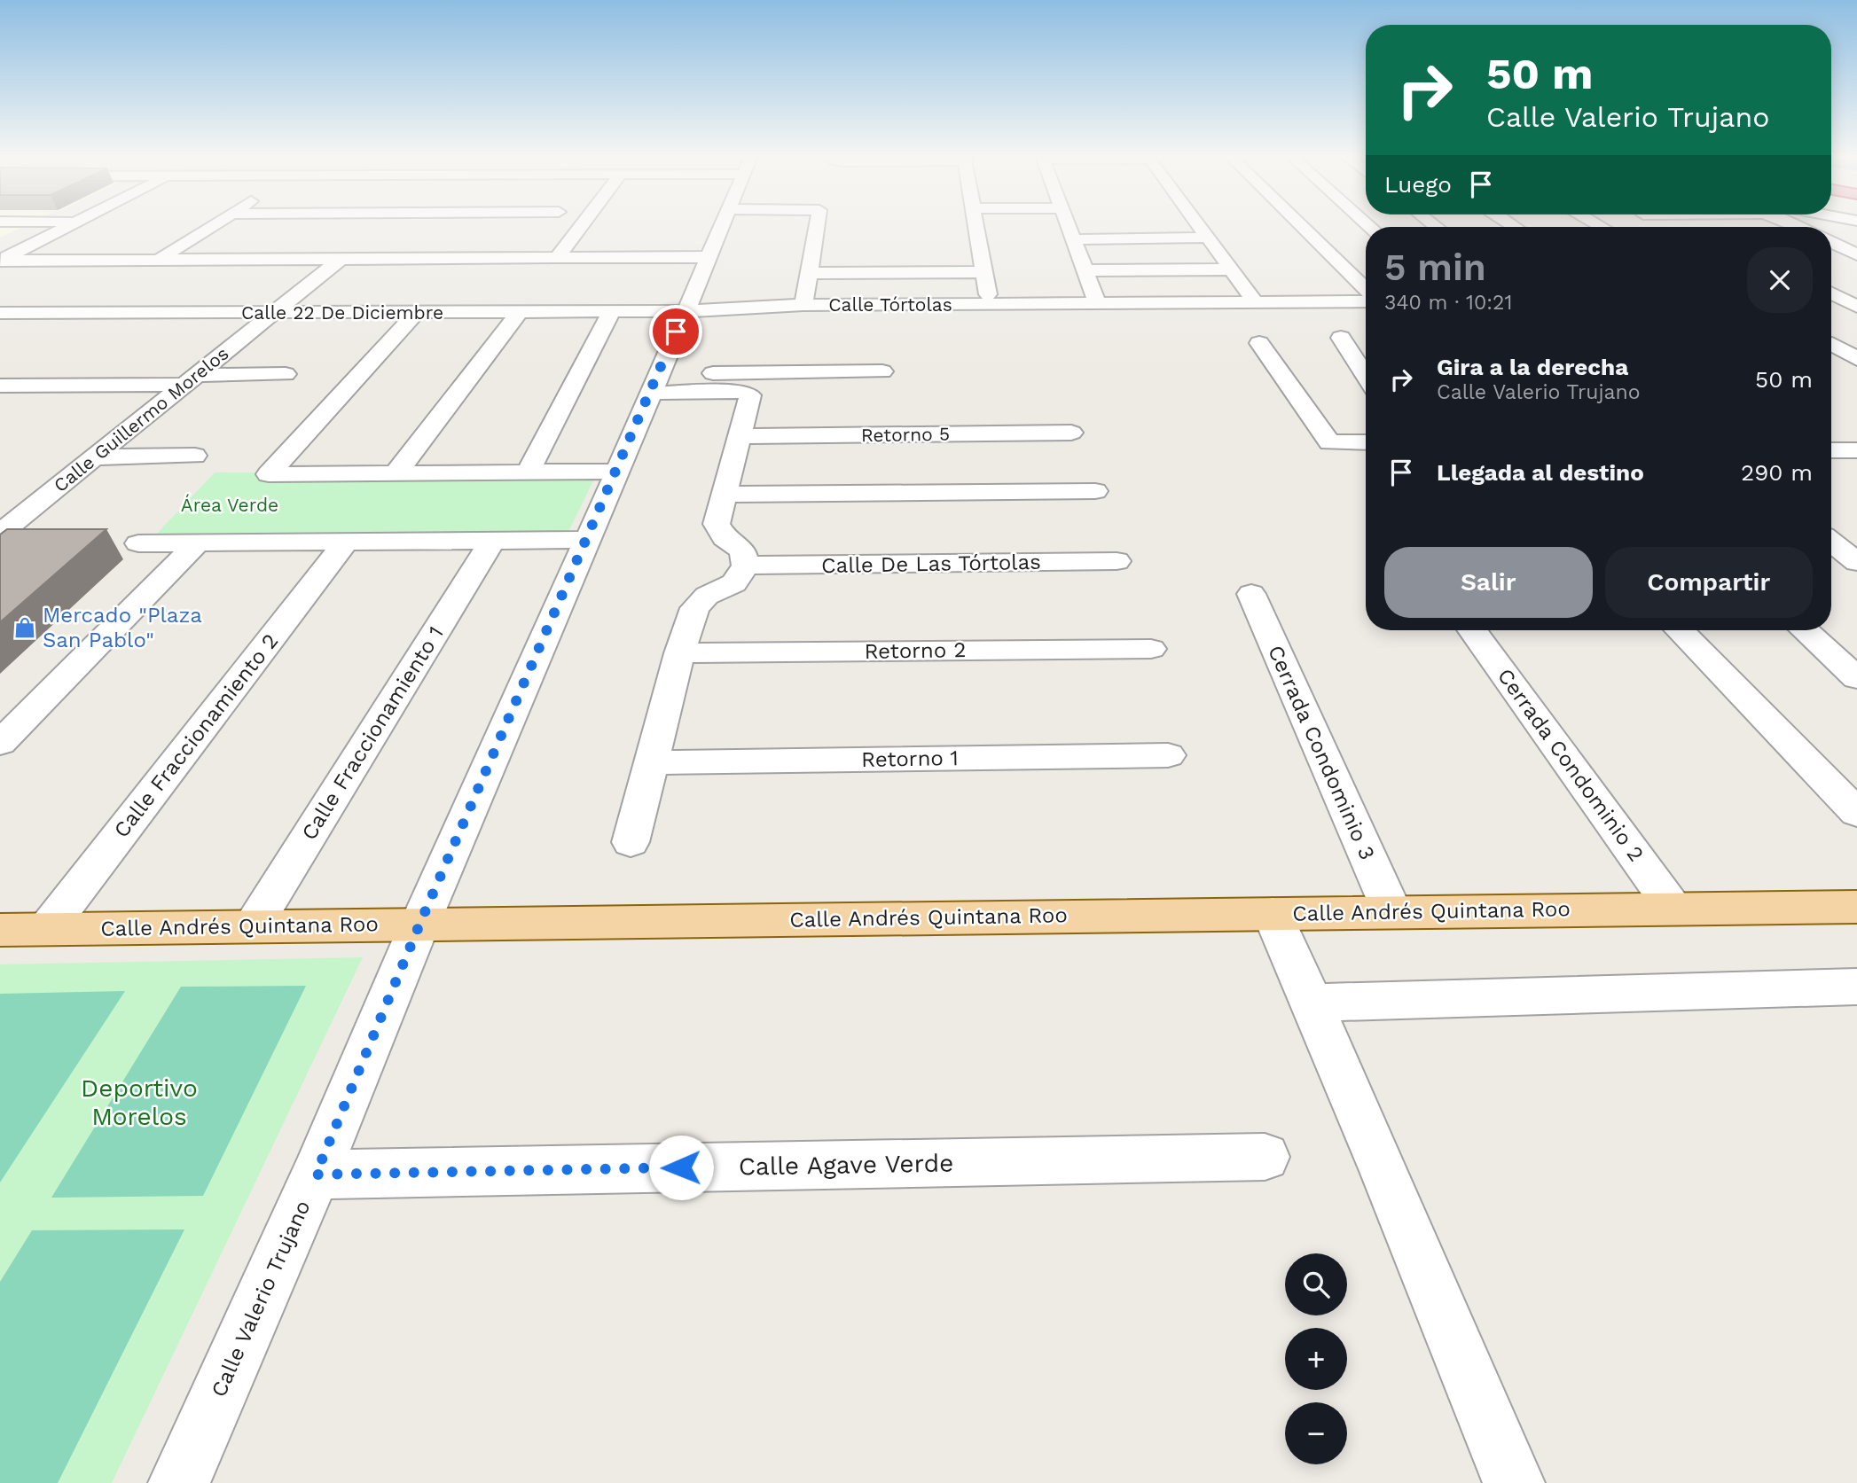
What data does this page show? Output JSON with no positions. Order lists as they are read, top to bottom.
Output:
{
  "streets": {
    "main road": ["Calle Andrés Quintana Roo"],
    "street": [
      "Calle Tórtolas",
      "Calle 22 De Diciembre",
      "Calle Guillermo Morelos",
      "Retorno 5",
      "Calle De Las Tórtolas",
      "Retorno 2",
      "Calle Fraccionamiento 1",
      "Calle Fraccionamiento 2",
      "Cerrada Condominio 3",
      "Retorno 1",
      "Cerrada Condominio 2",
      "Calle Agave Verde",
      "Calle Valerio Trujano"
    ]
  },
  "crossings": [
    ["Calle Tórtolas", "Calle 22 De Diciembre"],
    ["Calle Tórtolas", "Calle Valerio Trujano"],
    ["Calle 22 De Diciembre", "Calle Guillermo Morelos"],
    ["Calle 22 De Diciembre", "Calle Valerio Trujano"],
    ["Calle Fraccionamiento 1", "Calle Andrés Quintana Roo"],
    ["Calle Fraccionamiento 2", "Calle Andrés Quintana Roo"],
    ["Cerrada Condominio 3", "Calle Andrés Quintana Roo"],
    ["Cerrada Condominio 2", "Calle Andrés Quintana Roo"],
    ["Calle Andrés Quintana Roo", "Calle Valerio Trujano"],
    ["Calle Agave Verde", "Calle Valerio Trujano"]
  ],
  "parks": ["Área Verde", "Deportivo Morelos"],
  "places": {
    "shop": ["Mercado \"Plaza San Pablo\""]
  },
  "page": {
    "turn": ["50 m", "Calle Valerio Trujano"],
    "then": "Luego",
    "heading": ["5 min", "340 m · 10:21"],
    "list": [
      {
        "name": "Gira a la derecha",
        "note": "Calle Valerio Trujano",
        "value": "50 m"
      },
      {
        "name": "Llegada al destino",
        "value": "290 m"
      }
    ],
    "buttons": ["Salir", "Compartir"],
    "map_buttons": ["+", "−"]
  }
}
